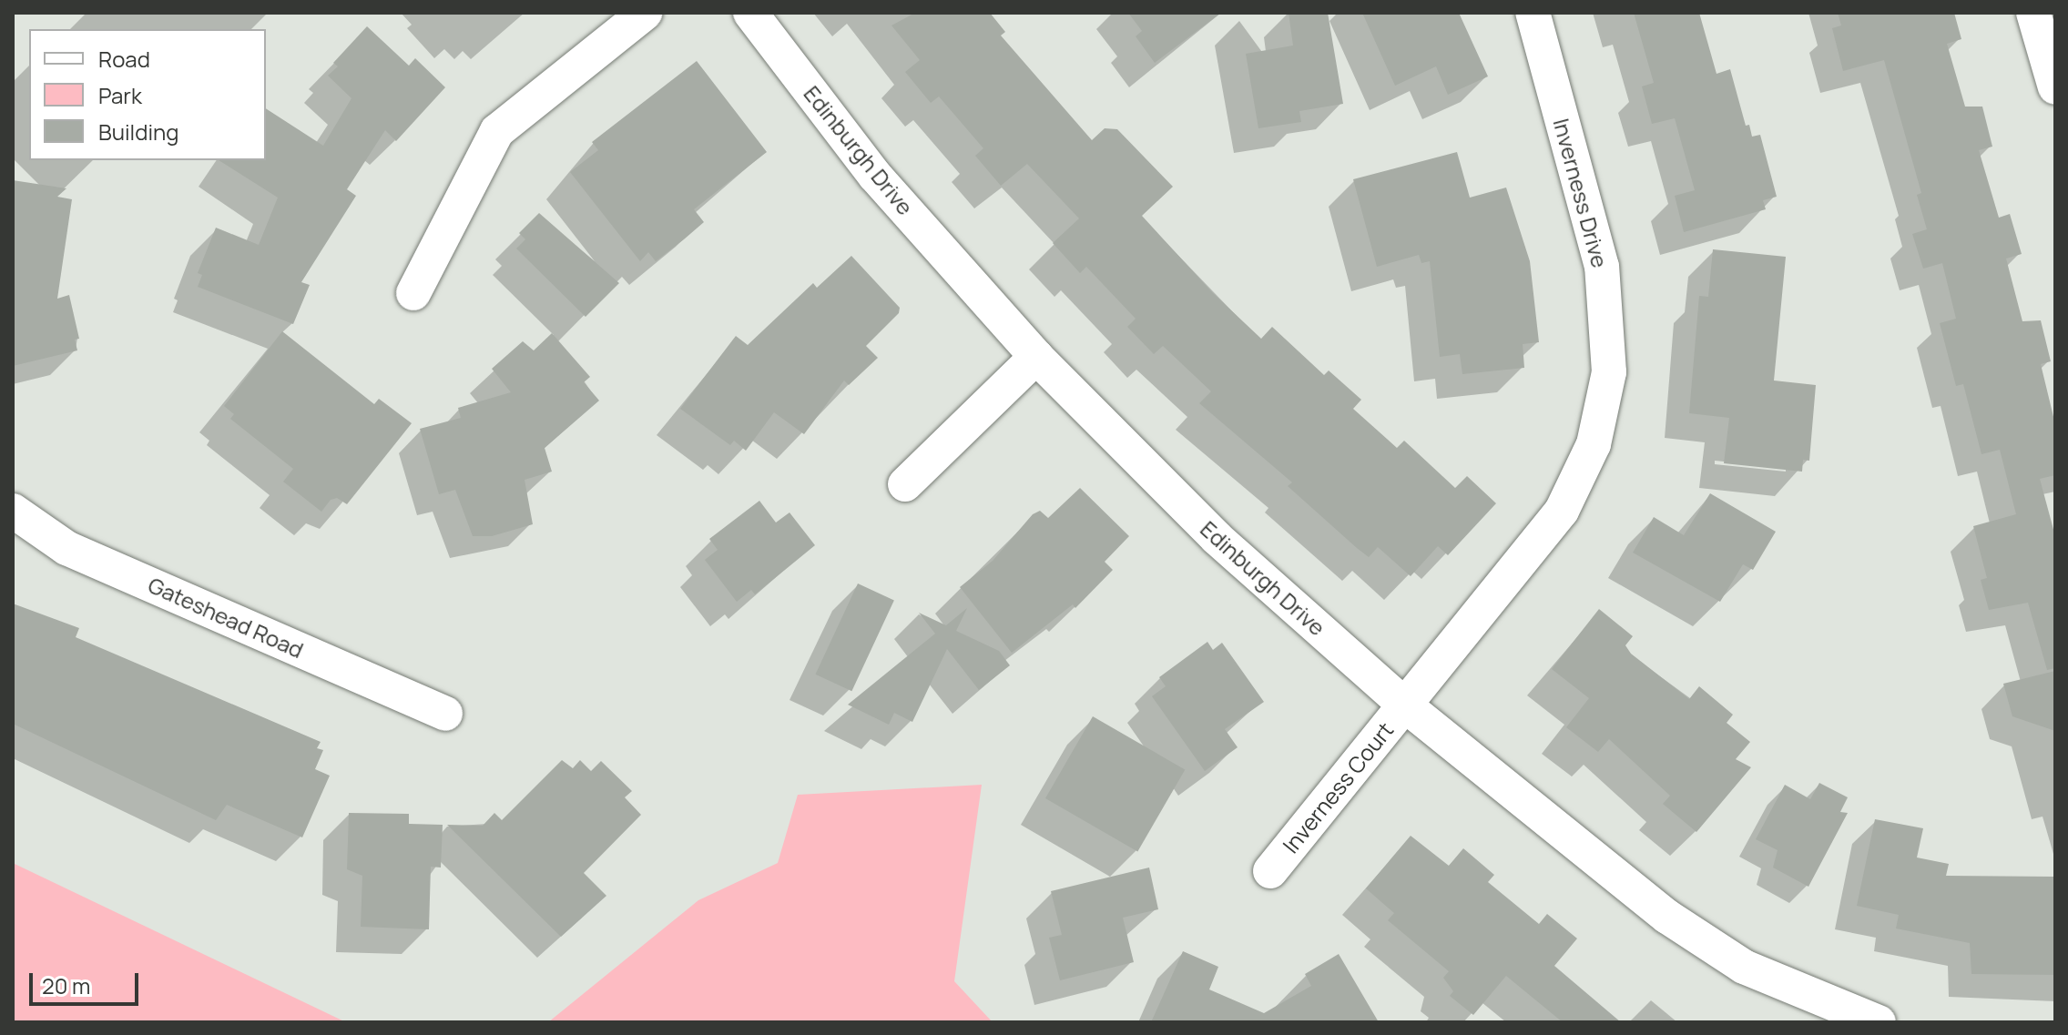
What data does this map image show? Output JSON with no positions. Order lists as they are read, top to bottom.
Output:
{
  "streets": {
    "street": [
      "Edinburgh Drive",
      "Inverness Drive",
      "Gateshead Road",
      "Inverness Court"
    ]
  },
  "crossings": [
    ["Edinburgh Drive", "Inverness Drive"],
    ["Edinburgh Drive", "Inverness Court"],
    ["Inverness Drive", "Inverness Court"]
  ],
  "legend": ["Road", "Park", "Building"],
  "scale_bar": "20 m"
}
